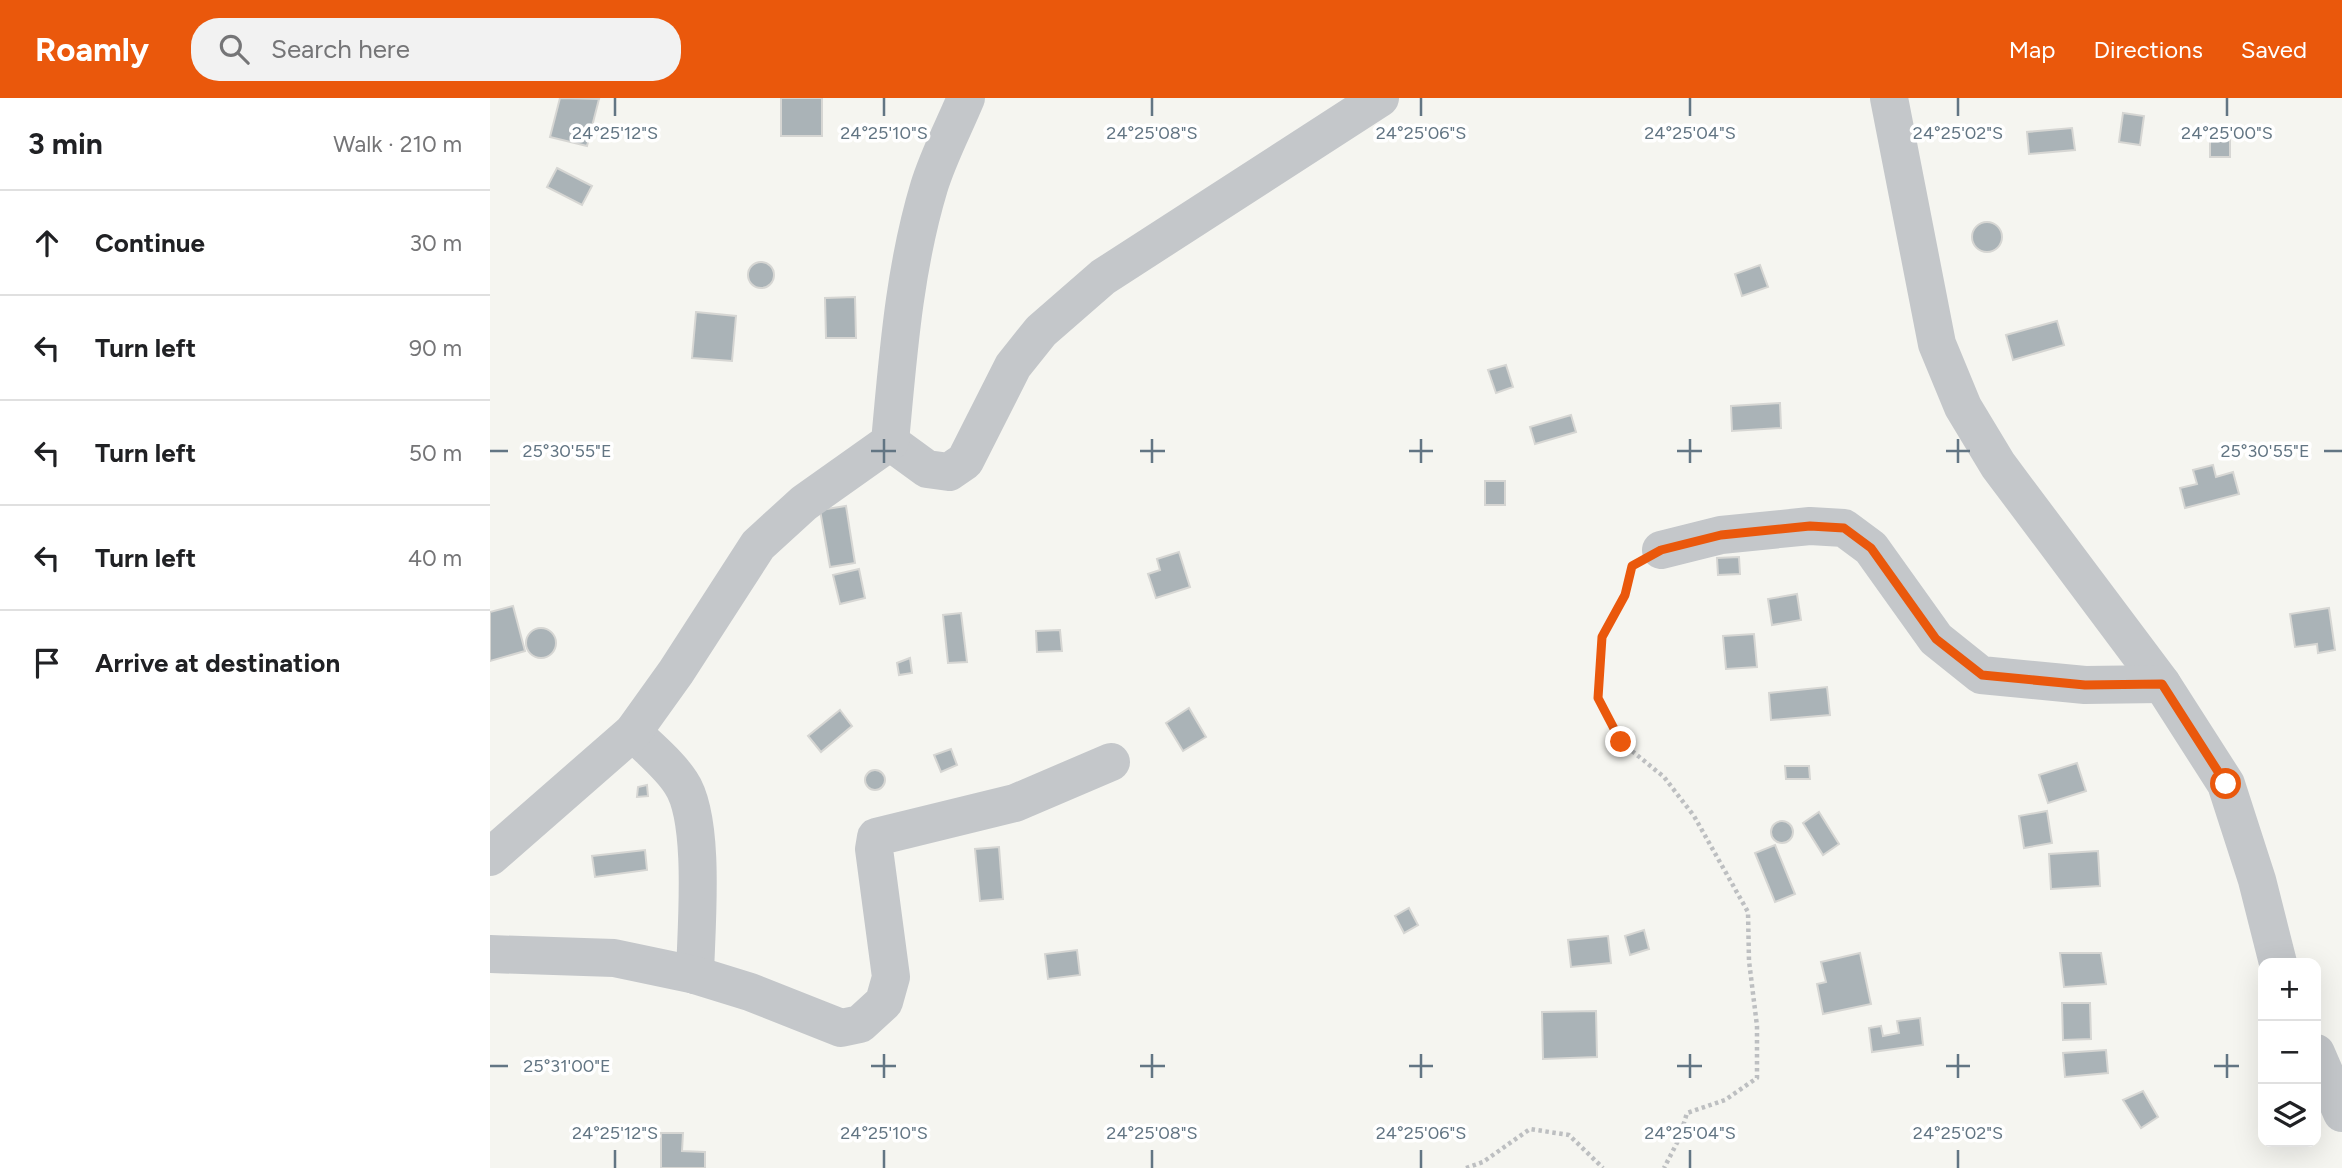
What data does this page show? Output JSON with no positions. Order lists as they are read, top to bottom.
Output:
{
  "page": {
    "header": "Roamly",
    "search": "Search here",
    "nav": ["Map", "Directions", "Saved"],
    "heading": ["3 min", "Walk · 210 m"],
    "list": [
      ["Continue", "30 m"],
      ["Turn left", "90 m"],
      ["Turn left", "50 m"],
      ["Turn left", "40 m"],
      "Arrive at destination"
    ],
    "map_buttons": ["+", "−"]
  },
  "coordinates": [
    "24°25'12\"S",
    "24°25'10\"S",
    "24°25'08\"S",
    "24°25'06\"S",
    "24°25'04\"S",
    "24°25'02\"S",
    "24°25'00\"S",
    "25°30'55\"E",
    "25°31'00\"E"
  ]
}
